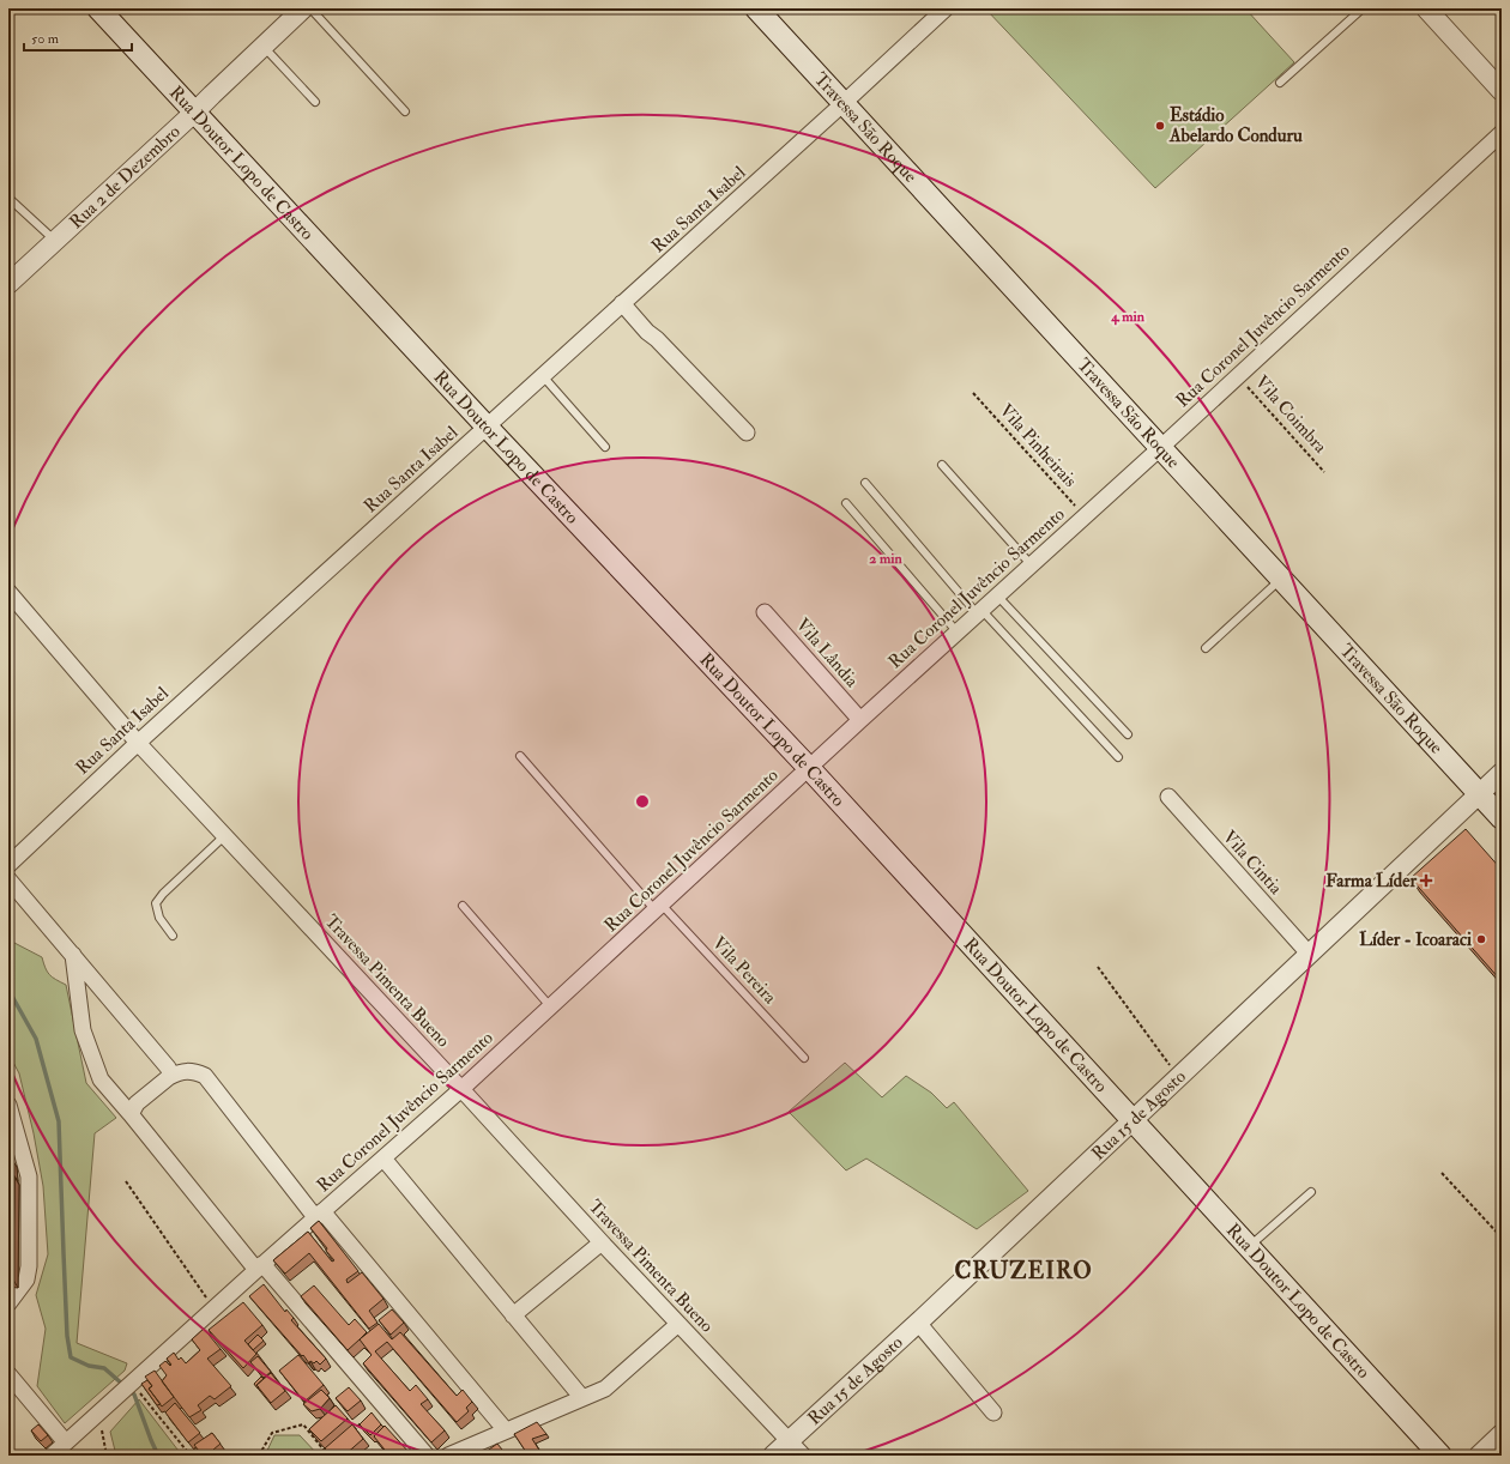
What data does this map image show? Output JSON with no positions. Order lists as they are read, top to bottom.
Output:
{
  "streets": {
    "main road": ["Travessa São Roque", "Rua Doutor Lopo de Castro"],
    "street": [
      "Rua 2 de Dezembro",
      "Rua Santa Isabel",
      "Rua Coronel Juvêncio Sarmento",
      "Vila Lândia",
      "Vila Cintia",
      "Travessa Pimenta Bueno",
      "Rua 15 de Agosto"
    ],
    "lane": ["Vila Pereira"],
    "path": ["Vila Coimbra", "Vila Pinheirais"]
  },
  "crossings": [
    ["Travessa São Roque", "Rua Santa Isabel"],
    ["Travessa São Roque", "Rua Coronel Juvêncio Sarmento"],
    ["Travessa São Roque", "Rua 15 de Agosto"],
    ["Rua Doutor Lopo de Castro", "Rua 2 de Dezembro"],
    ["Rua Doutor Lopo de Castro", "Rua Santa Isabel"],
    ["Rua Doutor Lopo de Castro", "Rua Coronel Juvêncio Sarmento"],
    ["Rua Doutor Lopo de Castro", "Rua 15 de Agosto"],
    ["Rua Santa Isabel", "Travessa Pimenta Bueno"],
    ["Rua Coronel Juvêncio Sarmento", "Vila Coimbra"],
    ["Rua Coronel Juvêncio Sarmento", "Vila Pinheirais"],
    ["Rua Coronel Juvêncio Sarmento", "Vila Lândia"],
    ["Rua Coronel Juvêncio Sarmento", "Vila Pereira"],
    ["Rua Coronel Juvêncio Sarmento", "Travessa Pimenta Bueno"],
    ["Vila Cintia", "Rua 15 de Agosto"],
    ["Travessa Pimenta Bueno", "Rua 15 de Agosto"]
  ],
  "districts": ["CRUZEIRO"],
  "places": {
    "other": ["Estádio Abelardo Conduru", "Líder - Icoaraci"],
    "health": ["Farma Líder"]
  },
  "scale_bar": "50 m",
  "rings": ["4 min", "2 min"]
}
